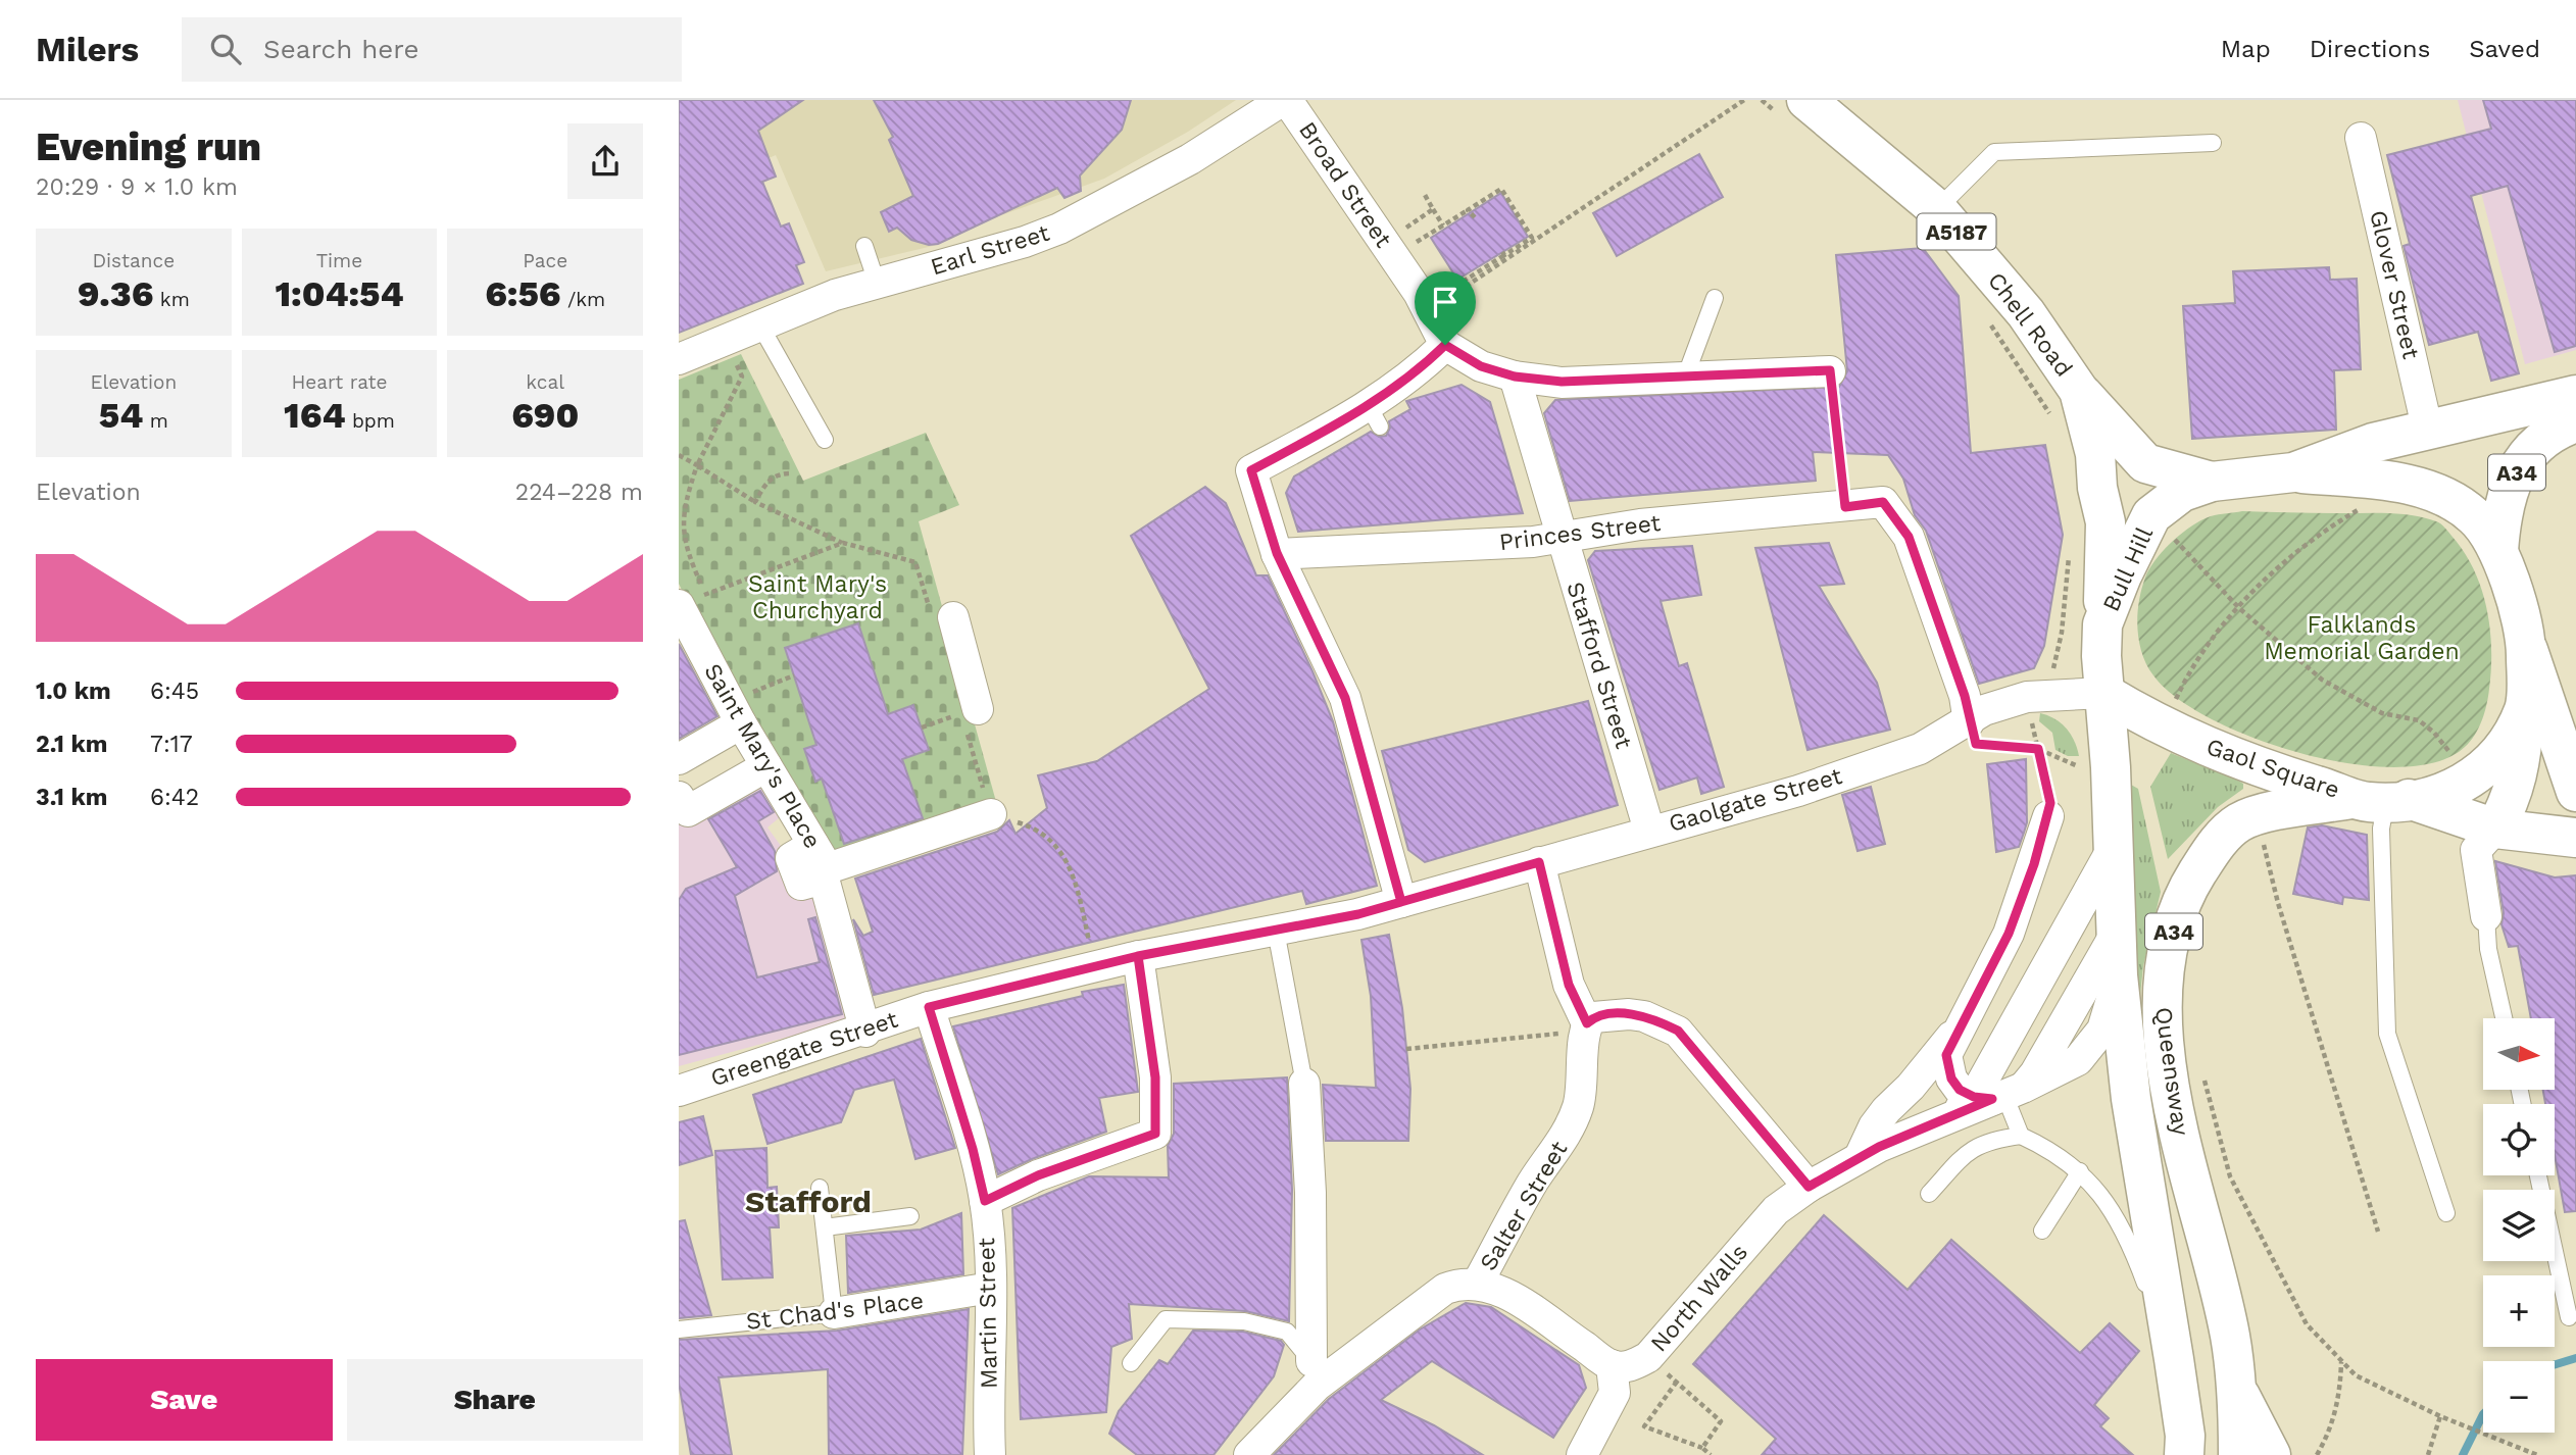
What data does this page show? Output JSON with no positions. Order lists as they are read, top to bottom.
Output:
{
  "streets": {
    "main road": [
      "A5187",
      "Chell Road",
      "A34",
      "Bull Hill",
      "Gaol Square",
      "Queensway"
    ],
    "street": [
      "Broad Street",
      "Earl Street",
      "Glover Street",
      "Princes Street",
      "Stafford Street",
      "Saint Mary's Place",
      "Gaolgate Street",
      "Greengate Street",
      "Salter Street",
      "North Walls",
      "St Chad's Place",
      "Martin Street"
    ]
  },
  "crossings": [
    ["Broad Street", "Earl Street"],
    ["A5187", "Chell Road"],
    ["A5187", "Bull Hill"],
    ["Chell Road", "Bull Hill"],
    ["Princes Street", "Stafford Street"],
    ["Princes Street", "Gaolgate Street"],
    ["Bull Hill", "Gaol Square"],
    ["Bull Hill", "Gaolgate Street"],
    ["Bull Hill", "Queensway"],
    ["Stafford Street", "Gaolgate Street"],
    ["Gaol Square", "Gaolgate Street"],
    ["Gaol Square", "Queensway"],
    ["Gaolgate Street", "Greengate Street"],
    ["Gaolgate Street", "Queensway"],
    ["Gaolgate Street", "Salter Street"],
    ["Greengate Street", "Martin Street"],
    ["Queensway", "North Walls"],
    ["St Chad's Place", "Martin Street"]
  ],
  "districts": ["Stafford"],
  "parks": ["Saint Mary's Churchyard", "Falklands Memorial Garden"],
  "north": "right",
  "page": {
    "header": "Milers",
    "search": "Search here",
    "nav": ["Map", "Directions", "Saved"],
    "heading": ["Evening run", "20:29 · 9 × 1.0 km"],
    "stats": [
      ["Distance", "9.36 km"],
      ["Time", "1:04:54"],
      ["Pace", "6:56 /km"],
      ["Elevation", "54 m"],
      ["Heart rate", "164 bpm"],
      ["kcal", "690"]
    ],
    "chart": ["Elevation", "224–228 m"],
    "list": [
      {
        "name": "1.0 km",
        "note": "6:45"
      },
      {
        "name": "2.1 km",
        "note": "7:17"
      },
      {
        "name": "3.1 km",
        "note": "6:42"
      }
    ],
    "map_buttons": ["+", "−"],
    "buttons": ["Save", "Share"]
  }
}
